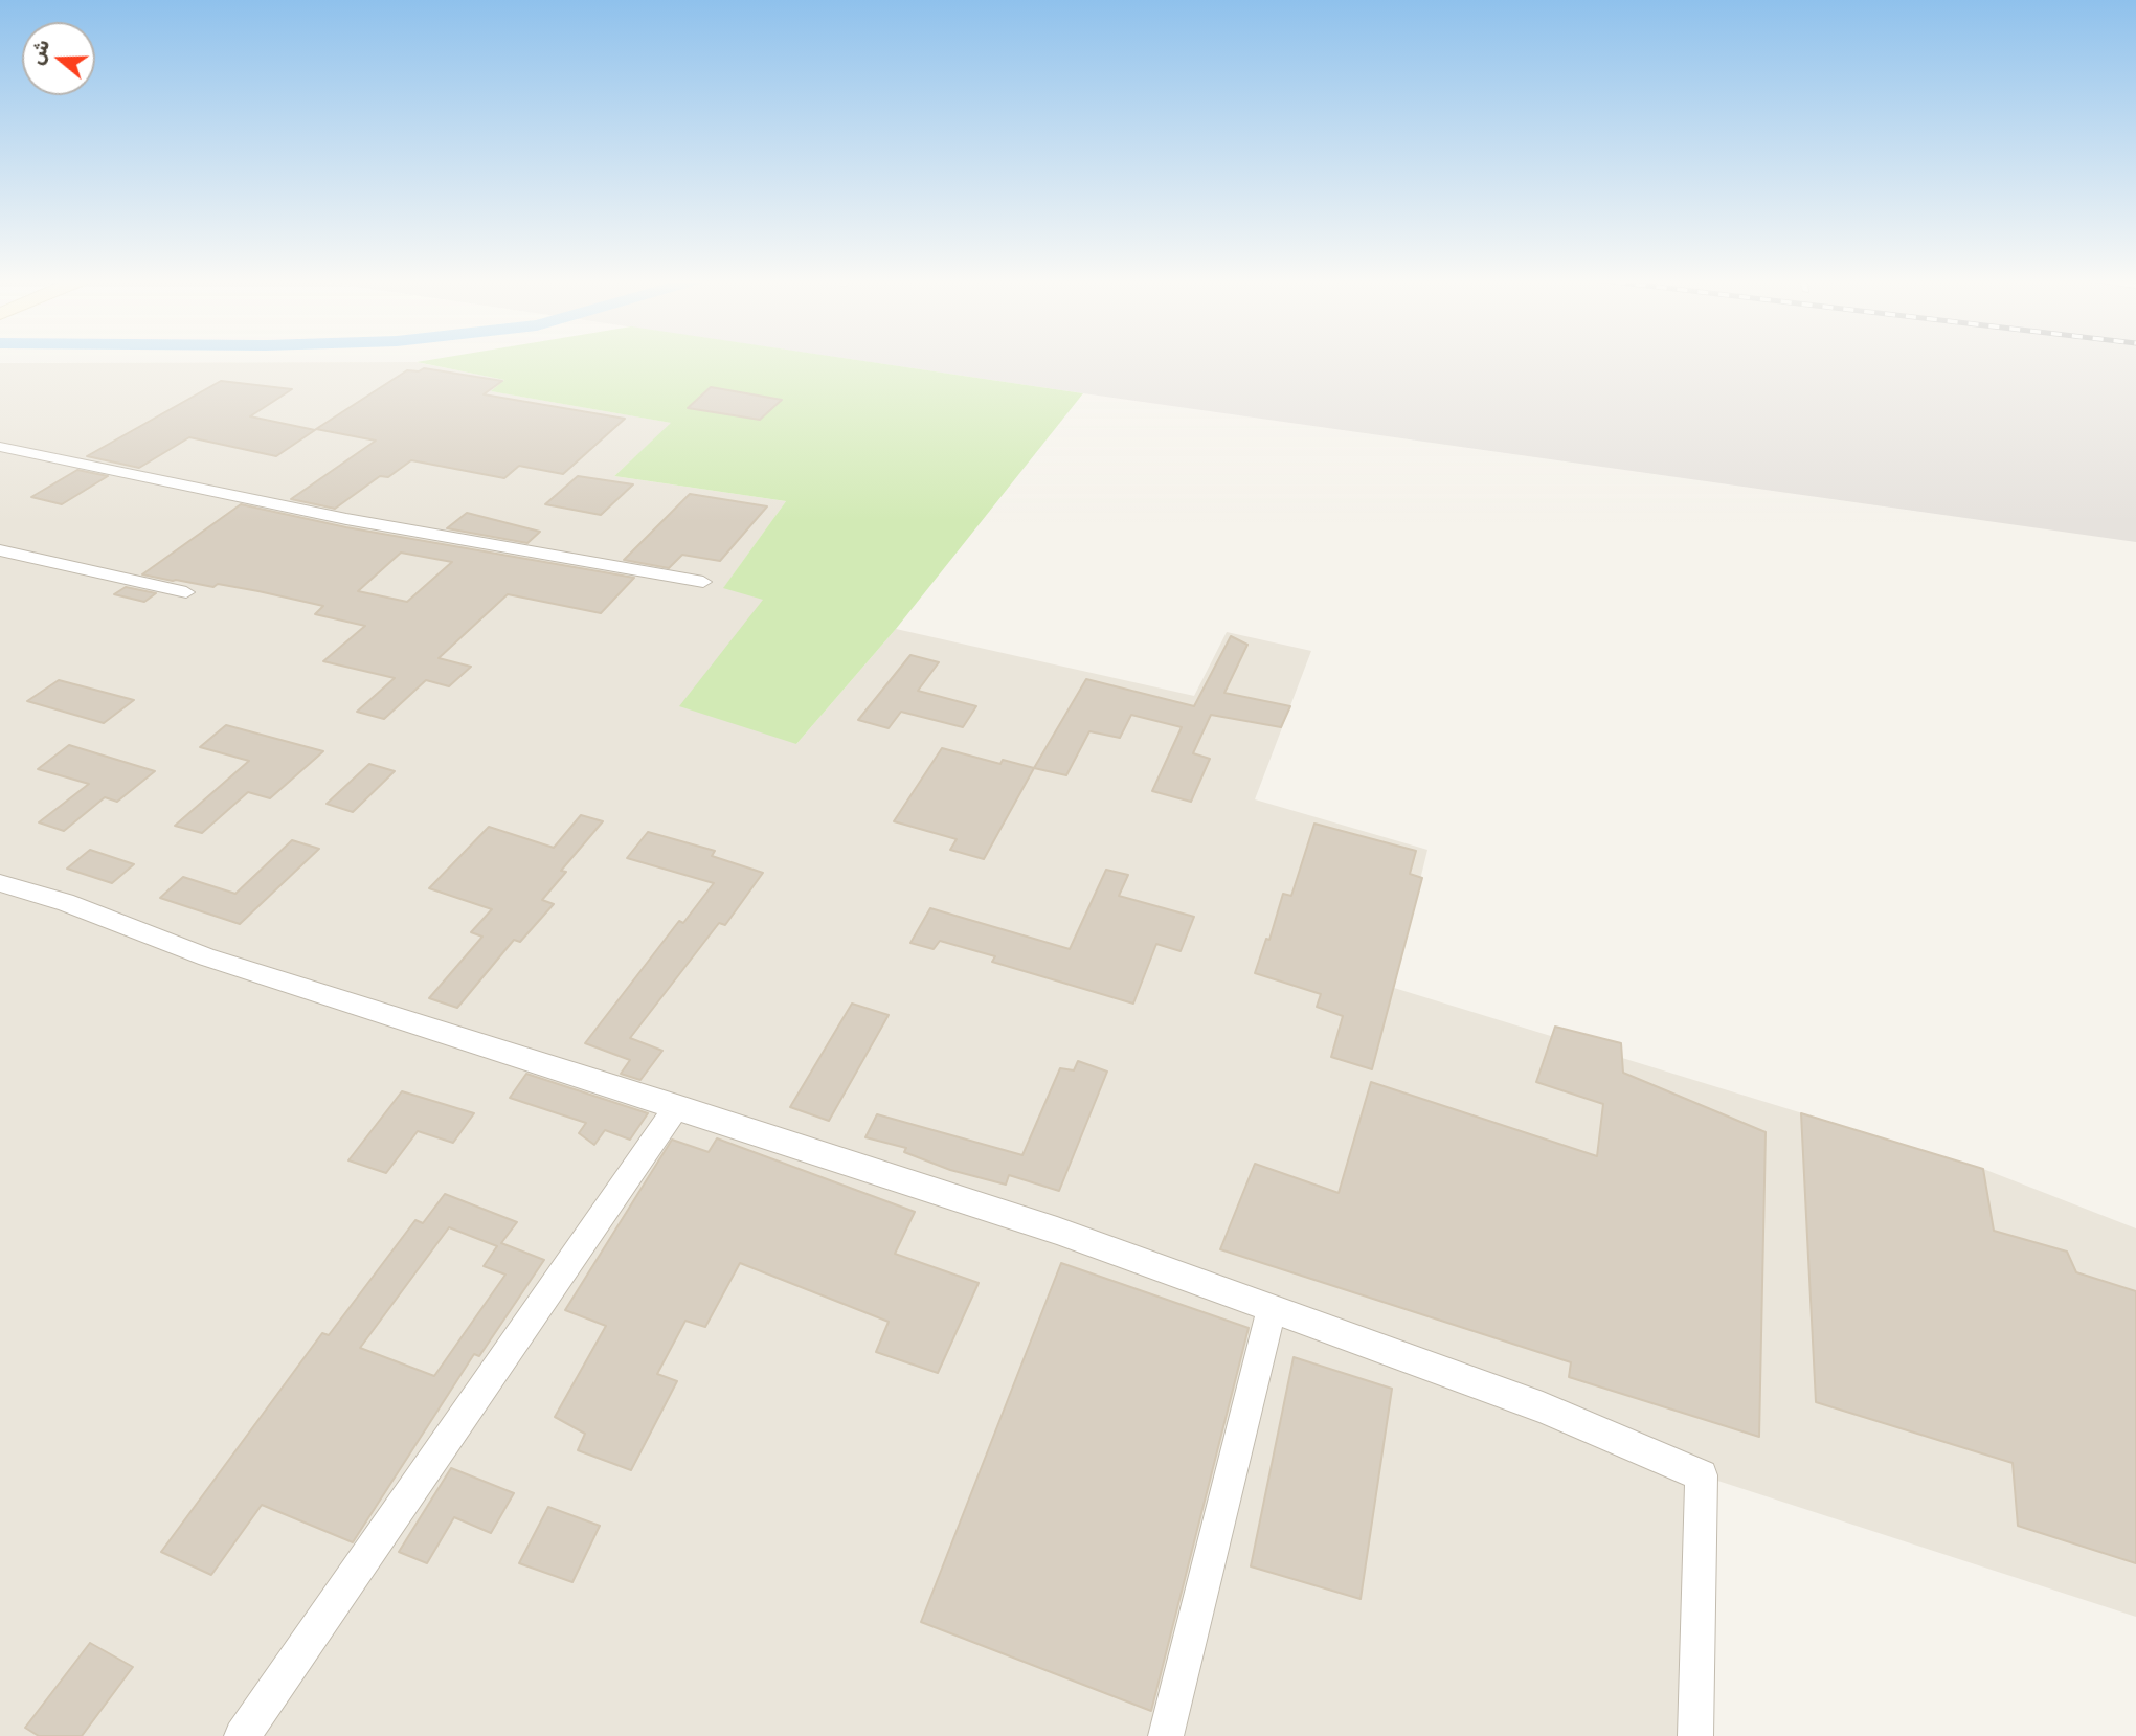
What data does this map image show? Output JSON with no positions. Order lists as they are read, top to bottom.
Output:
{
  "north": "left"
}
